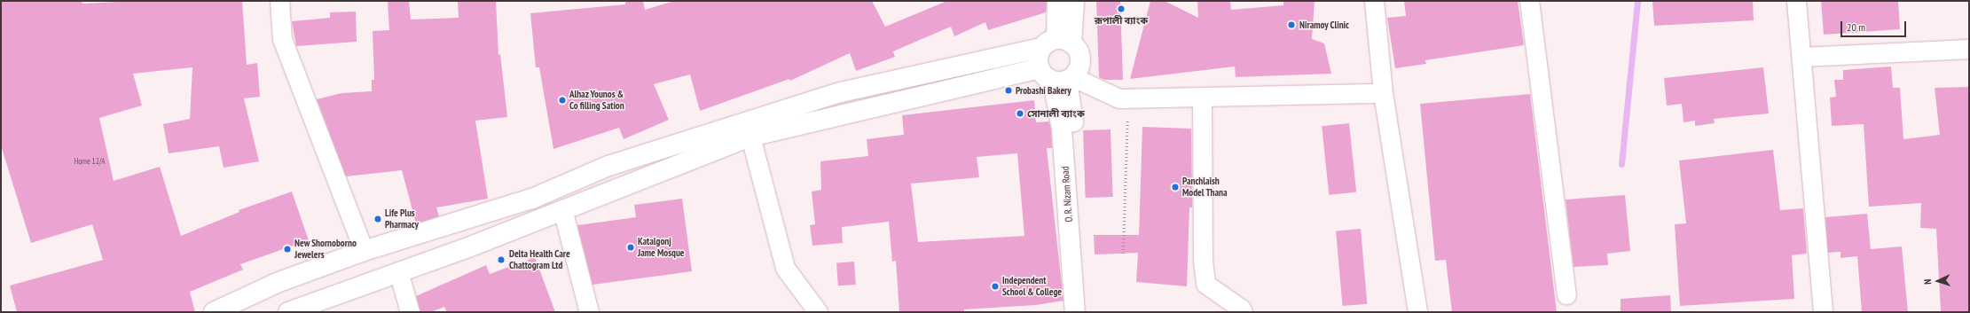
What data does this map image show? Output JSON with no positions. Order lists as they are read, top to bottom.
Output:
{
  "streets": {
    "main road": ["O. R. Nizam Road"]
  },
  "places": [
    "রূপালী ব্যাংক",
    "Niramoy Clinic",
    "Probashi Bakery",
    "Alhaz Younos & Co filling Sation",
    "সোনালী ব্যাংক",
    "Panchlaish Model Thana",
    "Life Plus Pharmacy",
    "Katalgonj Jame Mosque",
    "New Shornoborno Jewelers",
    "Delta Health Care Chattogram Ltd",
    "Independent School & College"
  ],
  "house_numbers": ["Home 12/A"],
  "scale_bar": "20 m",
  "north": "left"
}
